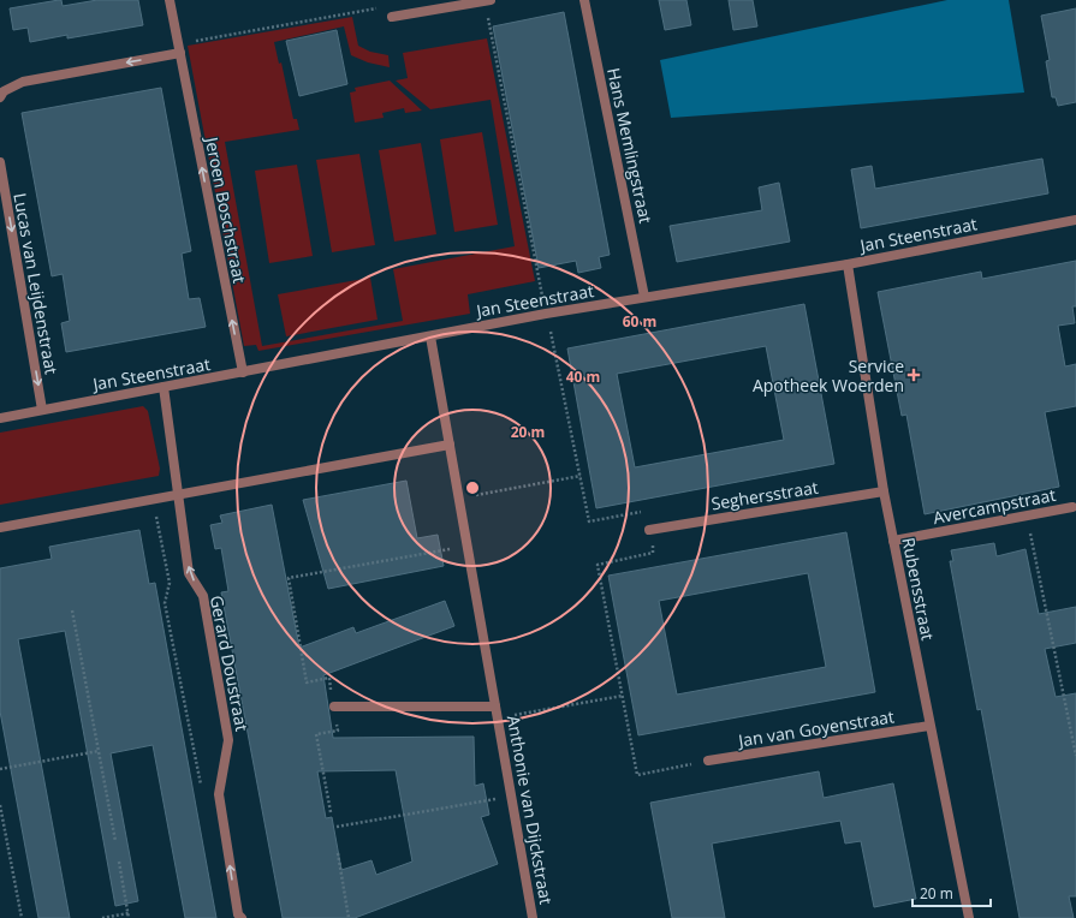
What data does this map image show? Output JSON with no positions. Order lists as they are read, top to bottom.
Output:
{
  "streets": {
    "street": [
      "Hans Memlingstraat",
      "Jeroen Boschstraat",
      "Jan Steenstraat",
      "Lucas van Leijdenstraat",
      "Seghersstraat",
      "Avercampstraat",
      "Rubensstraat",
      "Gerard Doustraat",
      "Jan van Goyenstraat",
      "Anthonie van Dijckstraat"
    ]
  },
  "crossings": [
    ["Hans Memlingstraat", "Jan Steenstraat"],
    ["Jeroen Boschstraat", "Jan Steenstraat"],
    ["Jan Steenstraat", "Lucas van Leijdenstraat"],
    ["Jan Steenstraat", "Rubensstraat"],
    ["Jan Steenstraat", "Gerard Doustraat"],
    ["Jan Steenstraat", "Anthonie van Dijckstraat"],
    ["Seghersstraat", "Rubensstraat"],
    ["Avercampstraat", "Rubensstraat"],
    ["Rubensstraat", "Jan van Goyenstraat"]
  ],
  "one_way": ["Jeroen Boschstraat", "Lucas van Leijdenstraat", "Gerard Doustraat"],
  "places": {
    "health": ["Service Apotheek Woerden"]
  },
  "scale_bar": "20 m",
  "rings": ["60 m", "40 m", "20 m"]
}
